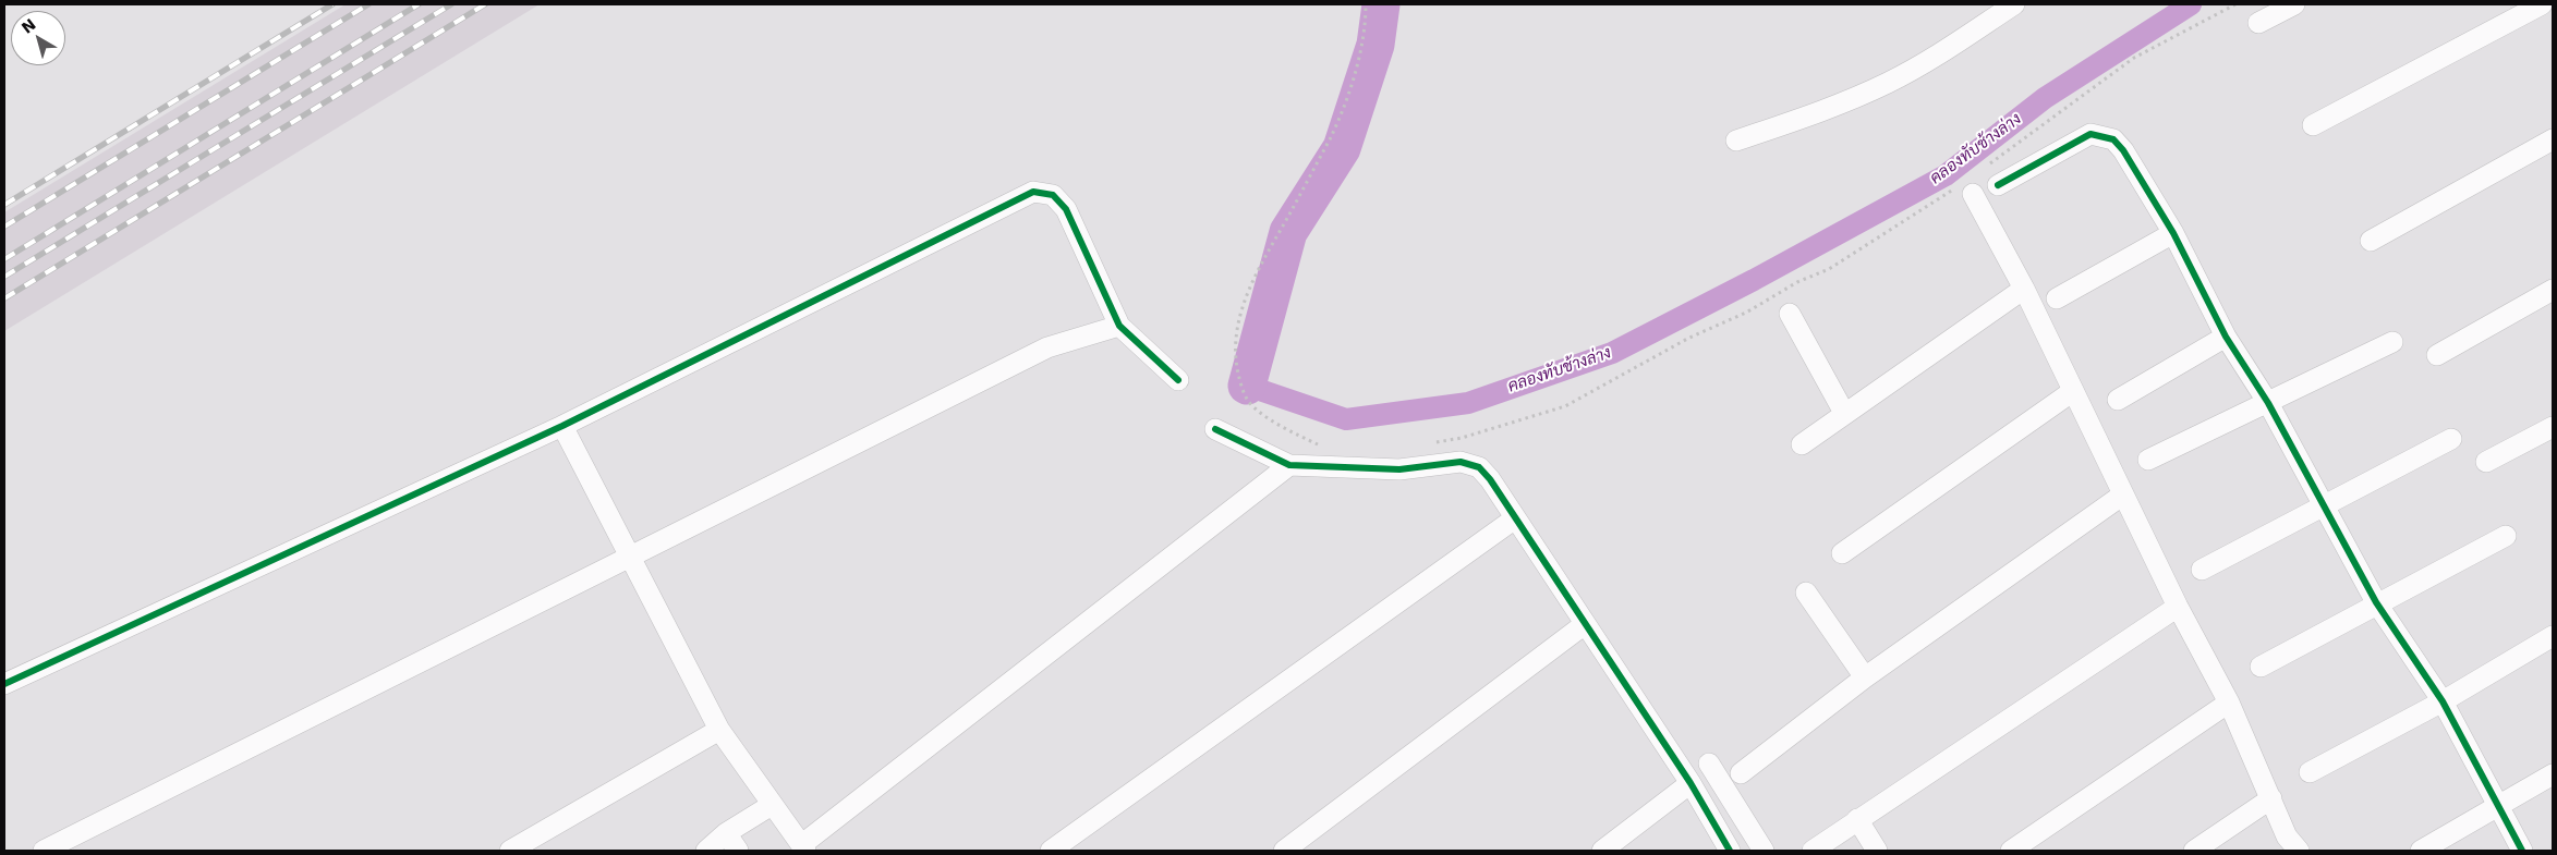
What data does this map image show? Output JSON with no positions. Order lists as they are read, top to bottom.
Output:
{
  "water": ["คลองทับช้างล่าง"],
  "north": "top left"
}
